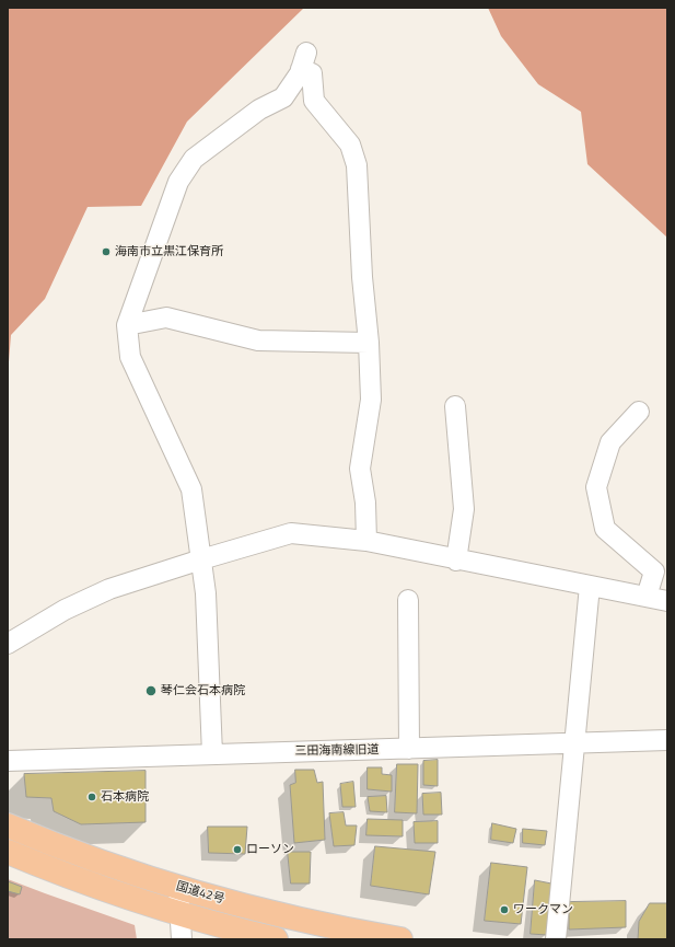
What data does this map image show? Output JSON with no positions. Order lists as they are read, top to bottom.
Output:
{
  "streets": {
    "highway": ["国道42号"],
    "street": ["三田海南線旧道"]
  },
  "places": [
    "海南市立黒江保育所",
    "琴仁会石本病院",
    "石本病院",
    "ローソン",
    "ワークマン"
  ]
}
